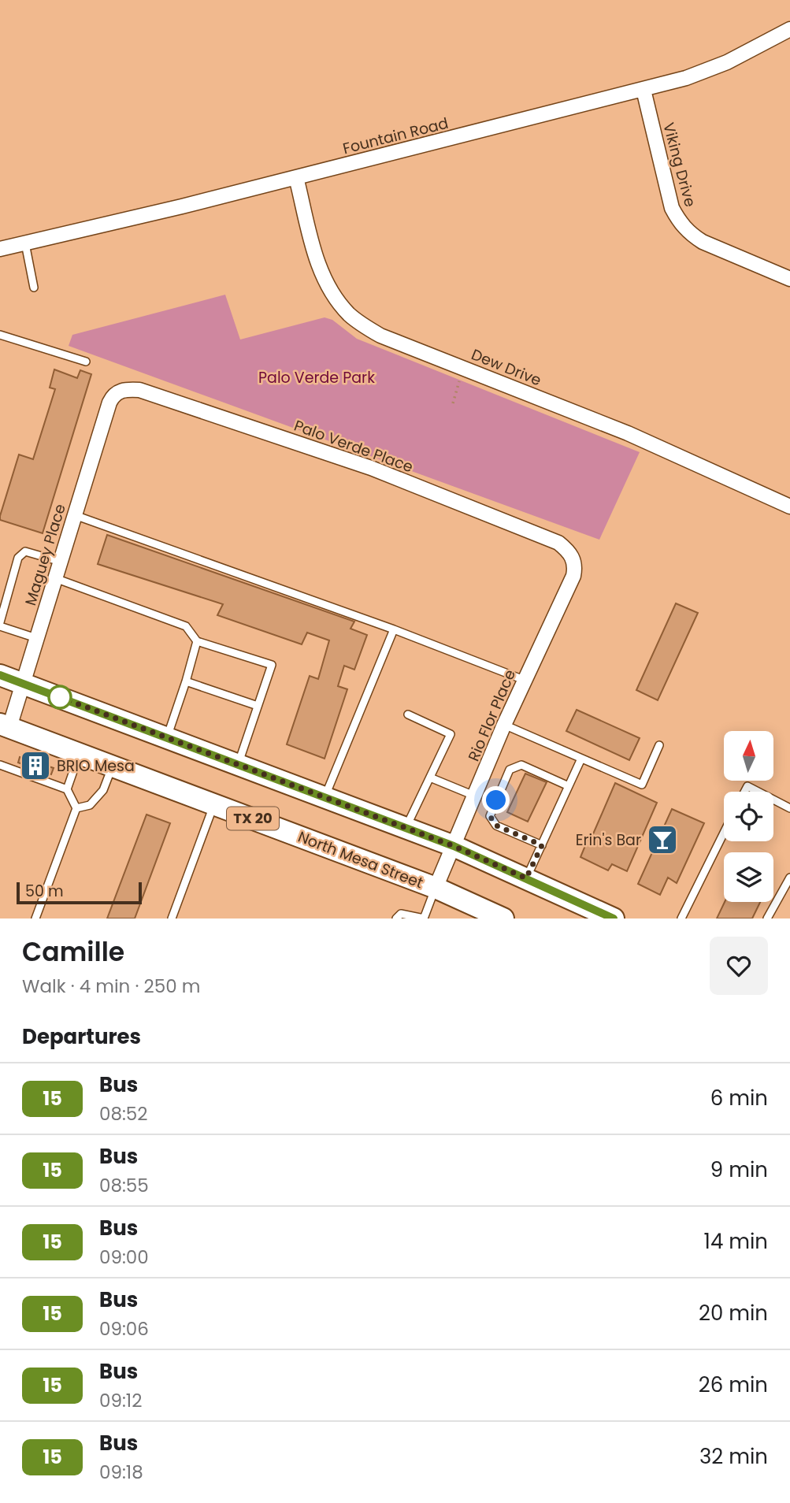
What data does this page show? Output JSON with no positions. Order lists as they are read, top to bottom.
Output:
{
  "streets": {
    "main road": ["TX 20", "North Mesa Street"],
    "street": [
      "Fountain Road",
      "Viking Drive",
      "Dew Drive",
      "Palo Verde Place",
      "Maguey Place",
      "Rio Flor Place"
    ]
  },
  "crossings": [
    ["Fountain Road", "Viking Drive"],
    ["Fountain Road", "Dew Drive"],
    ["Palo Verde Place", "Maguey Place"],
    ["Palo Verde Place", "Rio Flor Place"],
    ["Maguey Place", "North Mesa Street"],
    ["Rio Flor Place", "North Mesa Street"]
  ],
  "parks": ["Palo Verde Park"],
  "places": {
    "building": ["BRIO Mesa"],
    "bar": ["Erin's Bar"]
  },
  "lines": ["bus line 15"],
  "scale_bar": "50 m",
  "north": "top",
  "page": {
    "scale": "50 m",
    "heading": [
      ["Camille", "Walk · 4 min · 250 m"],
      "Departures"
    ],
    "list": [
      {
        "mark": "15",
        "name": "Bus",
        "note": "08:52",
        "value": "6 min"
      },
      {
        "mark": "15",
        "name": "Bus",
        "note": "08:55",
        "value": "9 min"
      },
      {
        "mark": "15",
        "name": "Bus",
        "note": "09:00",
        "value": "14 min"
      },
      {
        "mark": "15",
        "name": "Bus",
        "note": "09:06",
        "value": "20 min"
      },
      {
        "mark": "15",
        "name": "Bus",
        "note": "09:12",
        "value": "26 min"
      },
      {
        "mark": "15",
        "name": "Bus",
        "note": "09:18",
        "value": "32 min"
      }
    ]
  }
}
